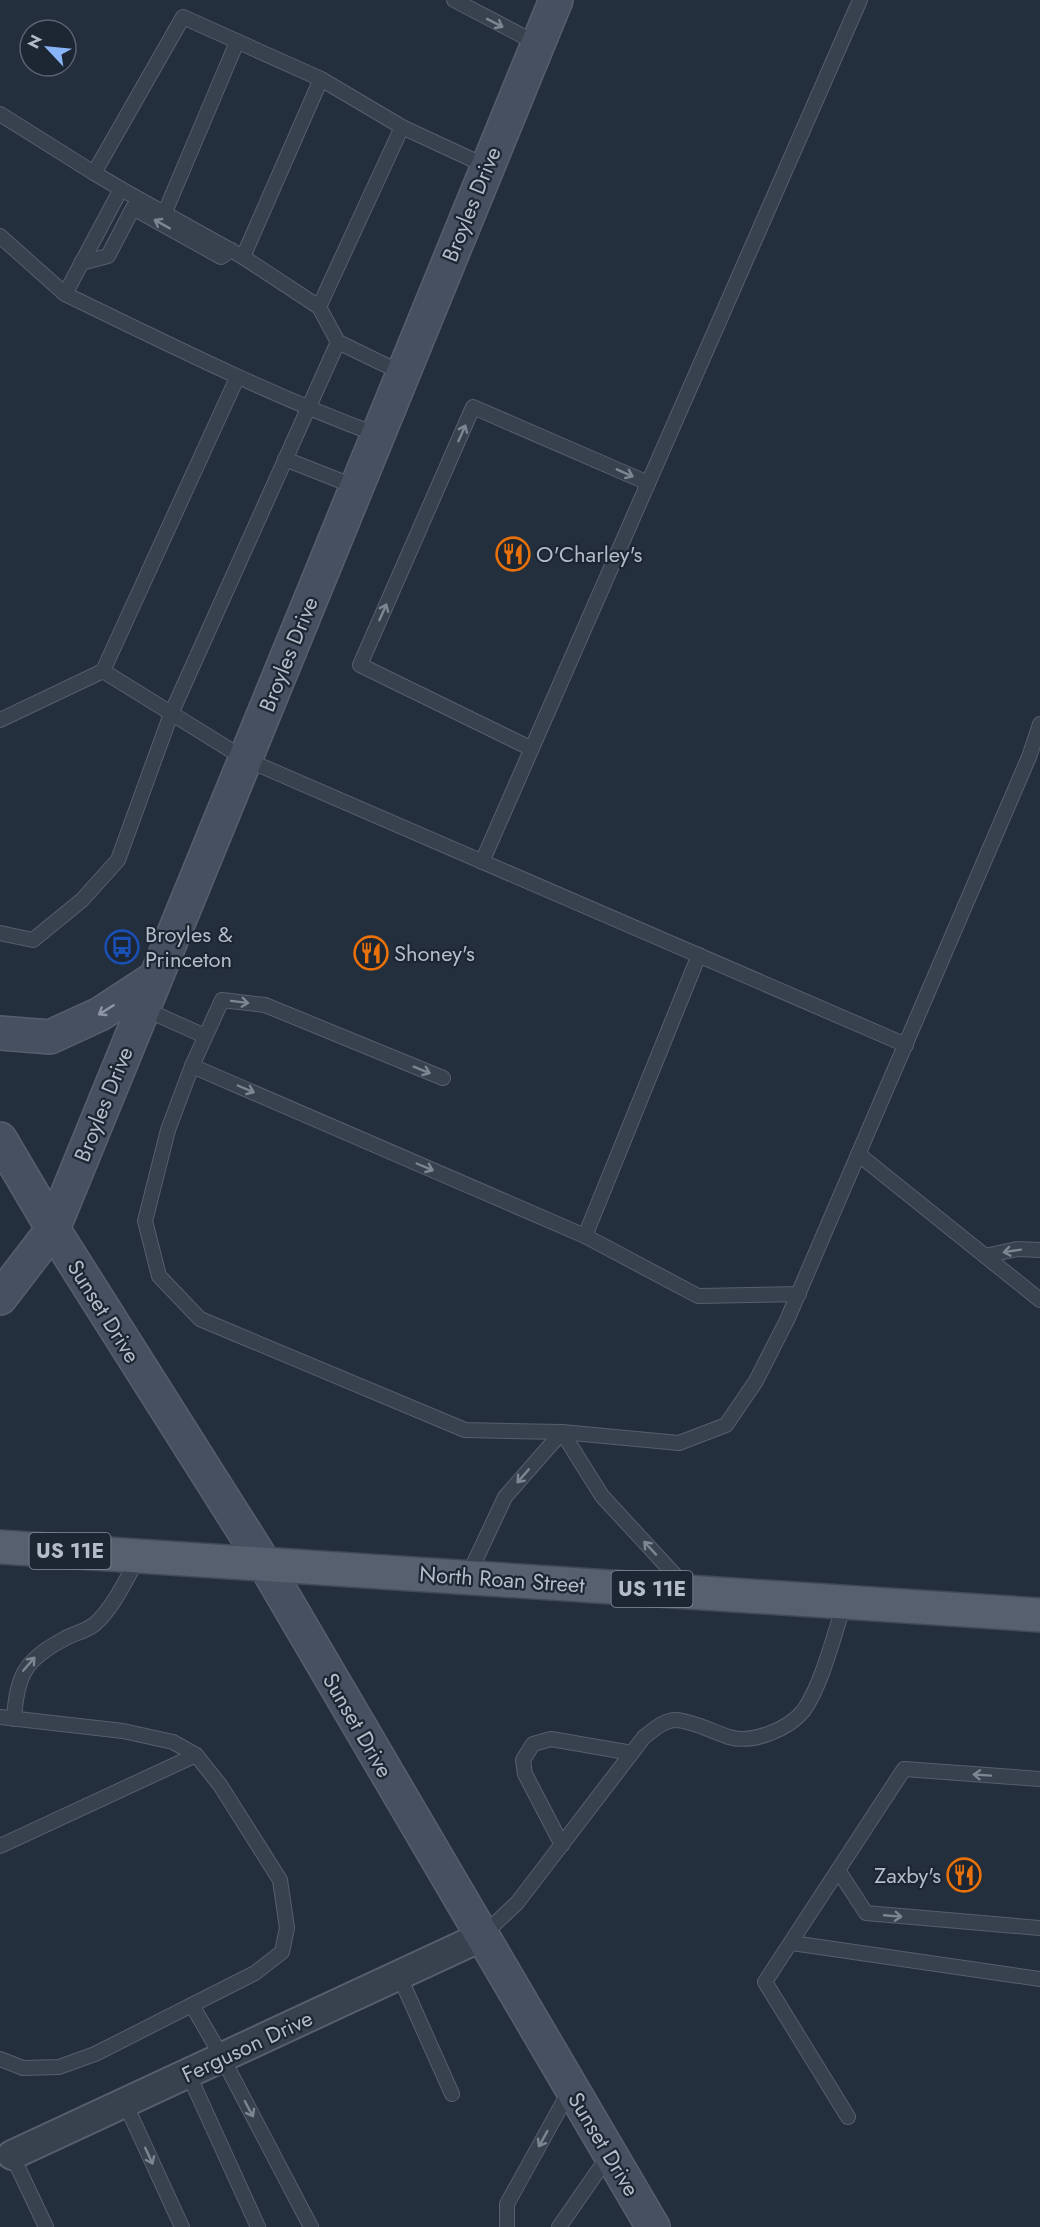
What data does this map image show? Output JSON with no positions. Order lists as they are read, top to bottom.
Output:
{
  "streets": {
    "main road": ["US 11E", "North Roan Street"],
    "street": ["Broyles Drive", "Sunset Drive", "Ferguson Drive"]
  },
  "crossings": [
    ["Broyles Drive", "Sunset Drive"],
    ["Sunset Drive", "North Roan Street"],
    ["Sunset Drive", "Ferguson Drive"]
  ],
  "places": {
    "restaurant": ["O'Charley's", "Shoney's", "Zaxby's"],
    "bus stop": ["Broyles & Princeton"]
  },
  "north": "top left"
}
